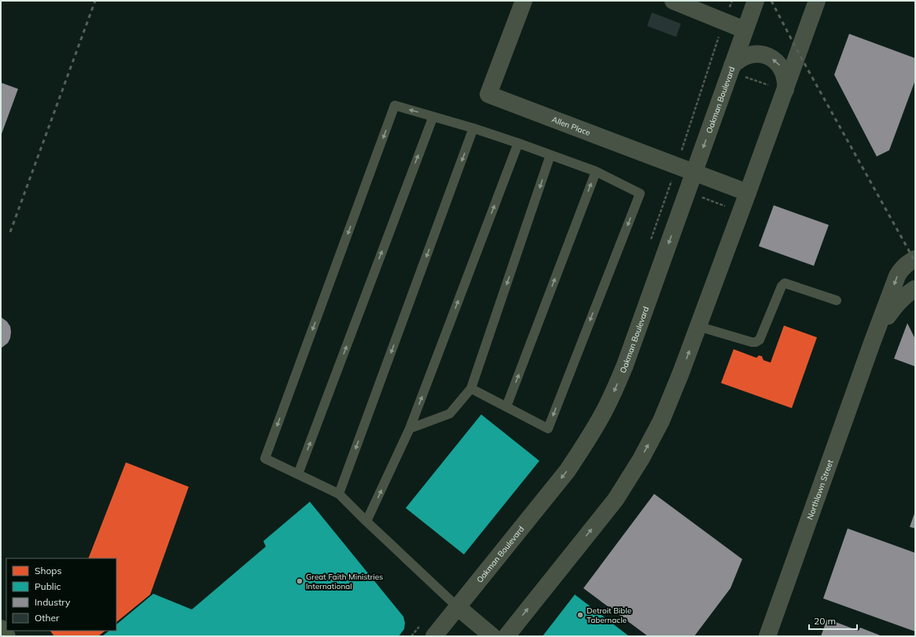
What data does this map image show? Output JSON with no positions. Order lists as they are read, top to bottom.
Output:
{
  "streets": {
    "street": ["Oakman Boulevard", "Allen Place", "Northlawn Street"]
  },
  "crossings": [
    ["Oakman Boulevard", "Allen Place"]
  ],
  "places": ["Great Faith Ministries International", "Detroit Bible Tabernacle"],
  "legend": [
    "Shops",
    "Public",
    "Industry",
    "Other"
  ],
  "scale_bar": "20 m"
}
